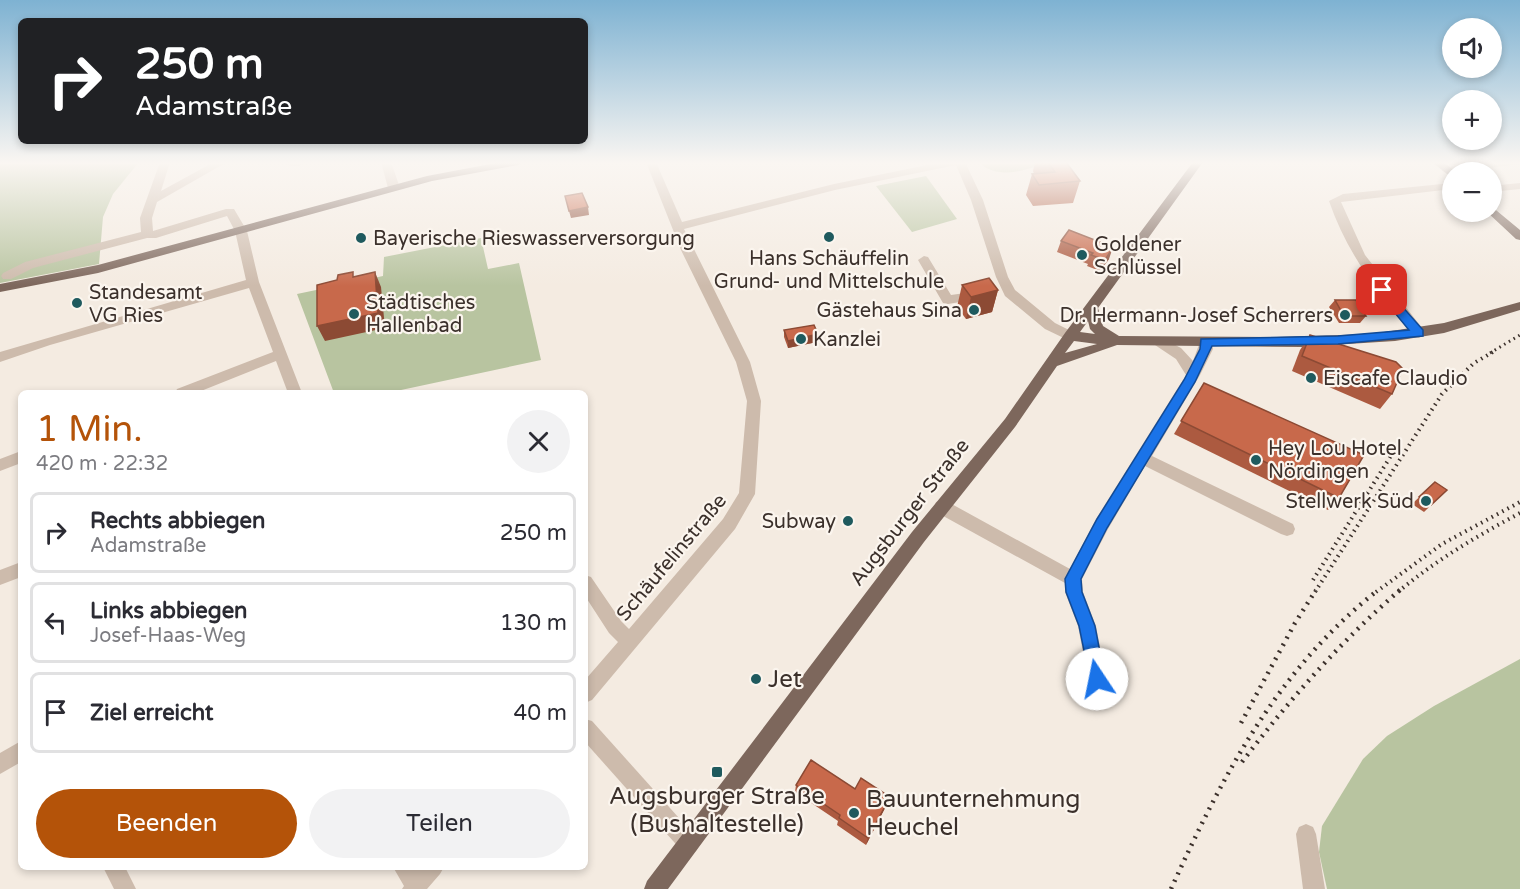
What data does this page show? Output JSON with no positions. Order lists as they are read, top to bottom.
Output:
{
  "streets": {
    "main road": ["Augsburger Straße"],
    "street": ["Schäufelinstraße"]
  },
  "places": {
    "other": [
      "Hans Schäuffelin Grund- und Mittelschule",
      "Bayerische Rieswasserversorgung",
      "Goldener Schlüssel",
      "Standesamt VG Ries",
      "Gästehaus Sina",
      "Städtisches Hallenbad",
      "Dr. Hermann-Josef Scherrers",
      "Kanzlei",
      "Eiscafe Claudio",
      "Hey Lou Hotel Nördingen",
      "Stellwerk Süd",
      "Subway",
      "Jet",
      "Bauunternehmung Heuchel"
    ],
    "transit": ["Augsburger Straße (Bushaltestelle)"]
  },
  "page": {
    "map_buttons": ["+", "−"],
    "turn": ["250 m", "Adamstraße"],
    "heading": ["1 Min.", "420 m · 22:32"],
    "list": [
      {
        "name": "Rechts abbiegen",
        "note": "Adamstraße",
        "value": "250 m"
      },
      {
        "name": "Links abbiegen",
        "note": "Josef-Haas-Weg",
        "value": "130 m"
      },
      {
        "name": "Ziel erreicht",
        "value": "40 m"
      }
    ],
    "buttons": ["Beenden", "Teilen"]
  }
}
